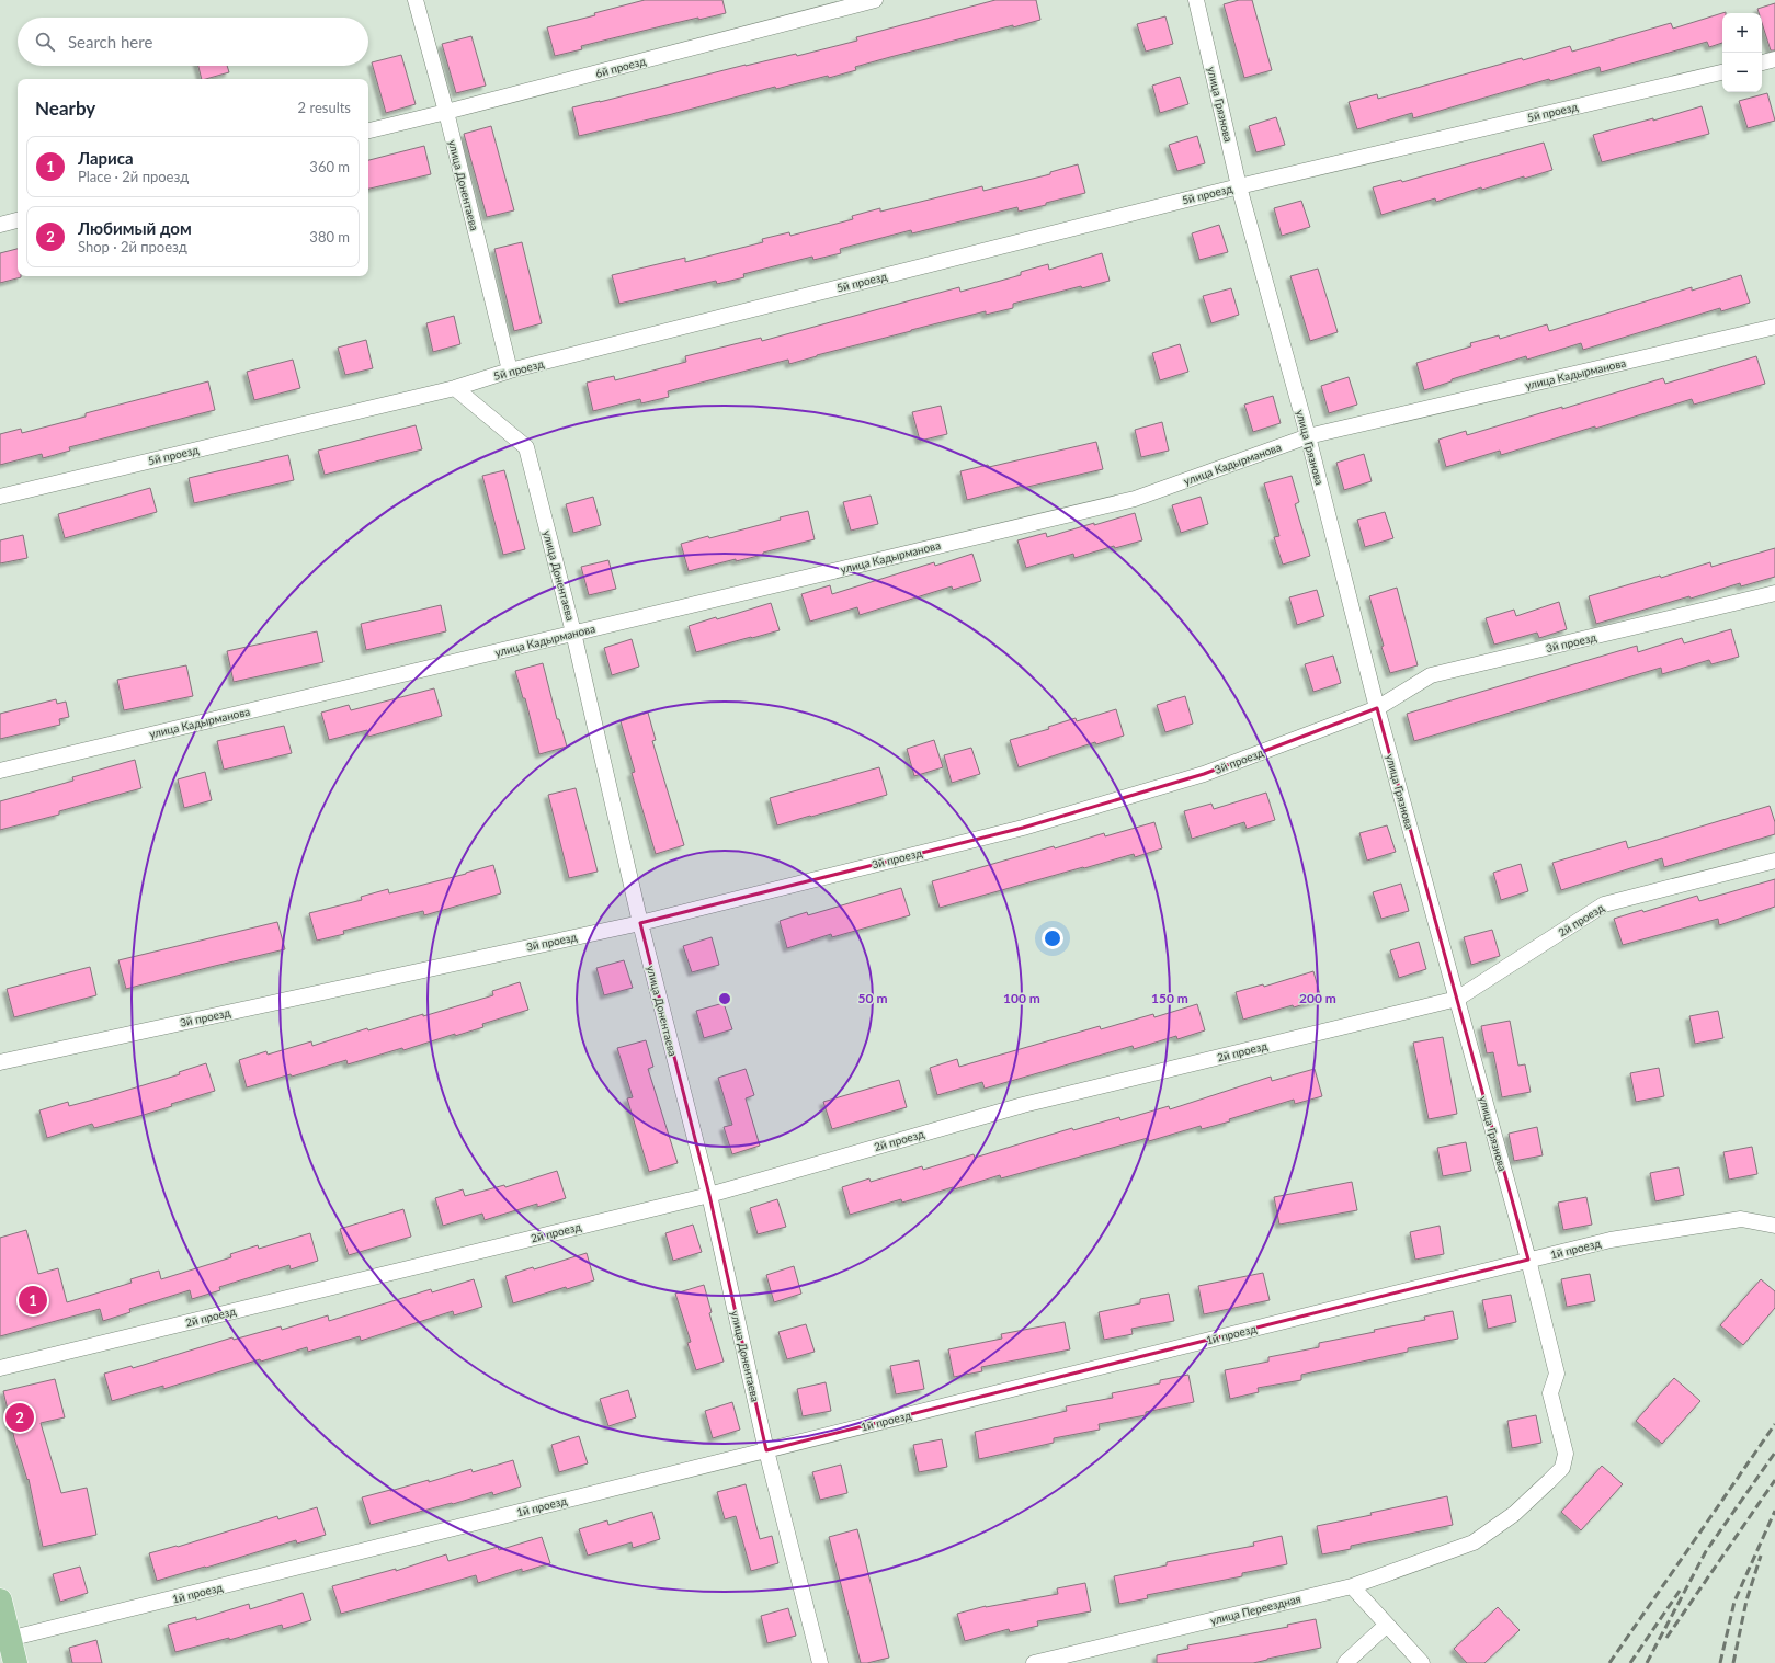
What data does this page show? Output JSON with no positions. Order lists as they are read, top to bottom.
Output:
{
  "streets": {
    "street": [
      "6й проезд",
      "улица Грязнова",
      "5й проезд",
      "улица Донентаева",
      "улица Кадырманова",
      "3й проезд",
      "2й проезд",
      "1й проезд",
      "улица Переездная"
    ]
  },
  "crossings": [
    ["6й проезд", "улица Донентаева"],
    ["улица Грязнова", "5й проезд"],
    ["улица Грязнова", "улица Кадырманова"],
    ["улица Грязнова", "3й проезд"],
    ["улица Грязнова", "2й проезд"],
    ["улица Грязнова", "1й проезд"],
    ["улица Грязнова", "улица Переездная"],
    ["5й проезд", "улица Донентаева"],
    ["улица Донентаева", "улица Кадырманова"],
    ["улица Донентаева", "3й проезд"],
    ["улица Донентаева", "2й проезд"],
    ["улица Донентаева", "1й проезд"]
  ],
  "page": {
    "map_buttons": ["+", "−"],
    "search": "Search here",
    "heading": ["Nearby", "2 results"],
    "list": [
      {
        "mark": "1",
        "name": "Лариса",
        "note": "Place · 2й проезд",
        "value": "360 m"
      },
      {
        "mark": "2",
        "name": "Любимый дом",
        "note": "Shop · 2й проезд",
        "value": "380 m"
      }
    ],
    "pins": ["1", "2"]
  },
  "rings": [
    "50 m",
    "100 m",
    "150 m",
    "200 m"
  ]
}
